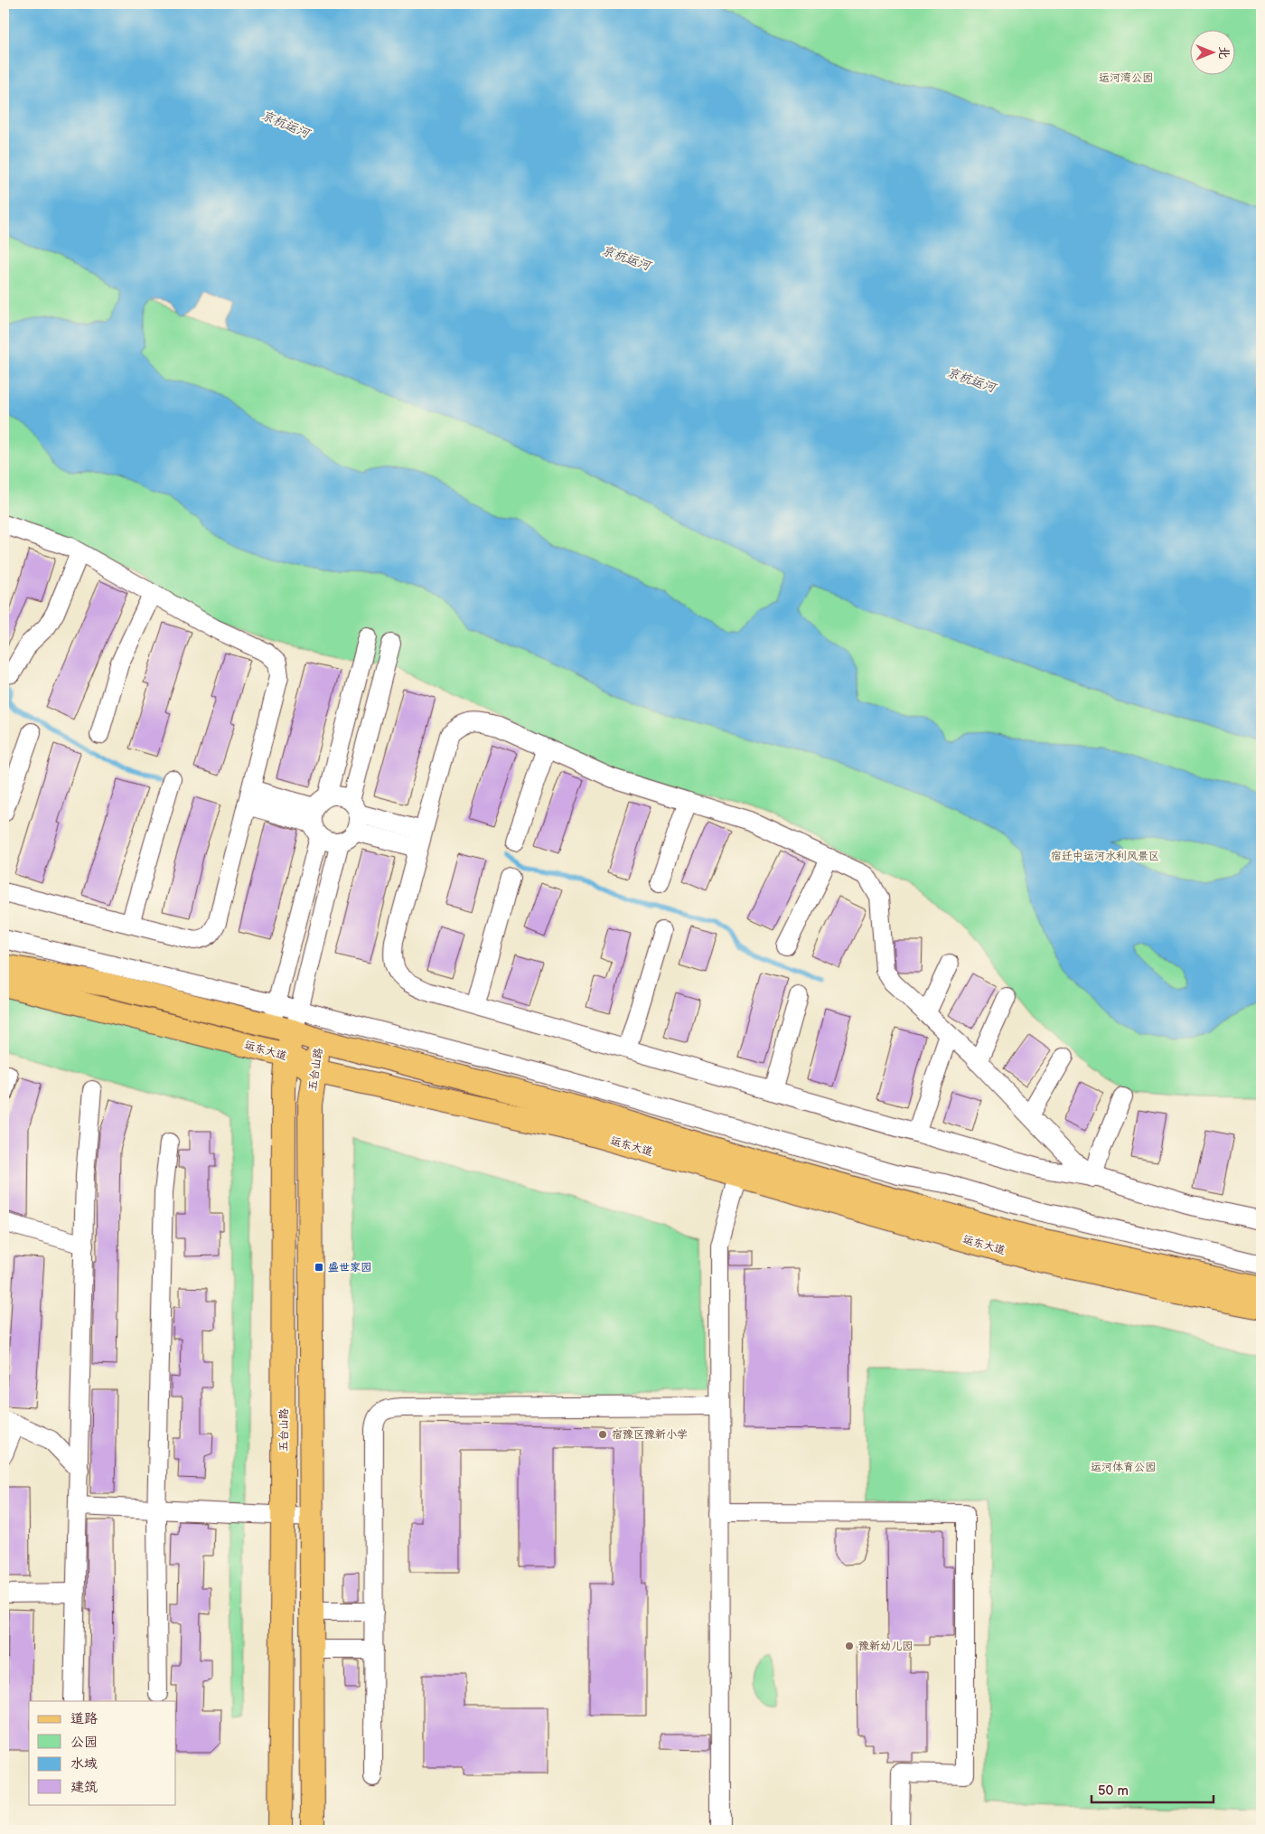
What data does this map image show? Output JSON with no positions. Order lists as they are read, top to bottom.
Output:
{
  "streets": {
    "main road": ["运东大道", "五台山路"]
  },
  "crossings": [
    ["运东大道", "五台山路"]
  ],
  "water": ["京杭运河"],
  "parks": ["运河湾公园", "宿迁中运河水利风景区", "运河体育公园"],
  "places": {
    "transit": ["盛世家园"],
    "other": ["宿豫区豫新小学", "豫新幼儿园"]
  },
  "legend": [
    "道路",
    "公园",
    "水域",
    "建筑"
  ],
  "scale_bar": "50 m",
  "north": "right"
}
